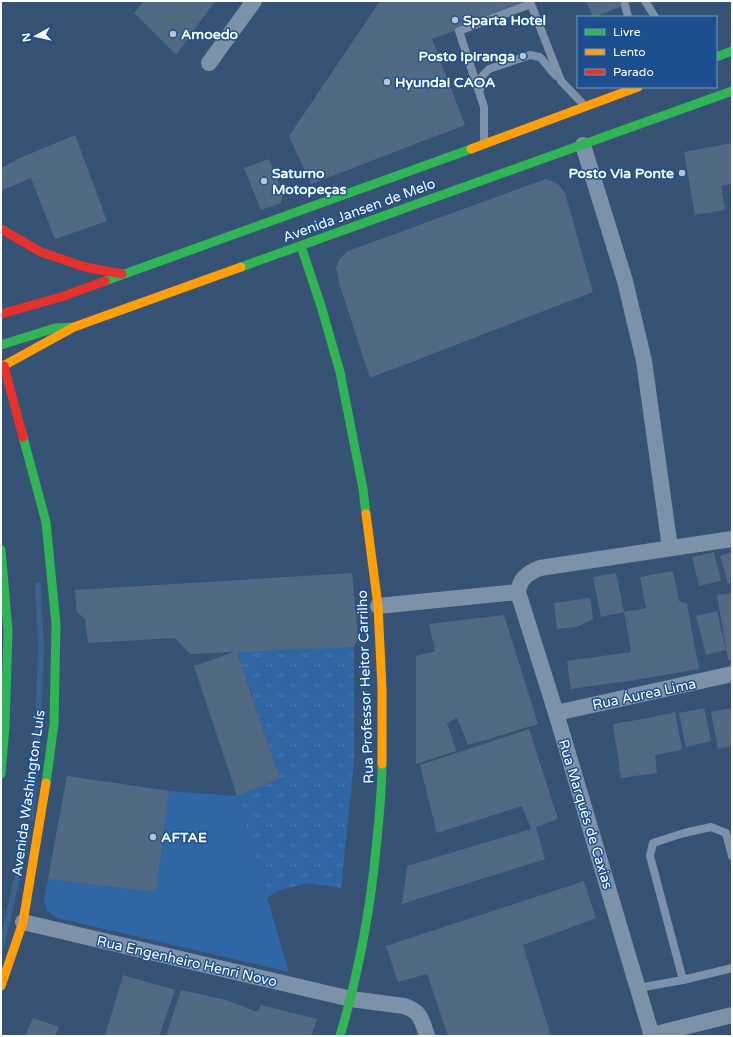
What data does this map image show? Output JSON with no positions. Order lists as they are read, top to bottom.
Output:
{
  "streets": {
    "main road": ["Avenida Jansen de Melo", "Rua Professor Heitor Carrilho", "Avenida Washington Luís"],
    "street": ["Rua Áurea Lima", "Rua Marquês de Caxias", "Rua Engenheiro Henri Novo"]
  },
  "crossings": [
    ["Avenida Jansen de Melo", "Rua Professor Heitor Carrilho"],
    ["Avenida Jansen de Melo", "Avenida Washington Luís"],
    ["Rua Professor Heitor Carrilho", "Rua Engenheiro Henri Novo"],
    ["Rua Áurea Lima", "Rua Marquês de Caxias"],
    ["Avenida Washington Luís", "Rua Engenheiro Henri Novo"]
  ],
  "places": [
    "Sparta Hotel",
    "Amoedo",
    "Posto Ipiranga",
    "Hyundai CAOA",
    "Posto Via Ponte",
    "Saturno Motopeças",
    "AFTAE"
  ],
  "legend": ["Livre", "Lento", "Parado"],
  "north": "left"
}
